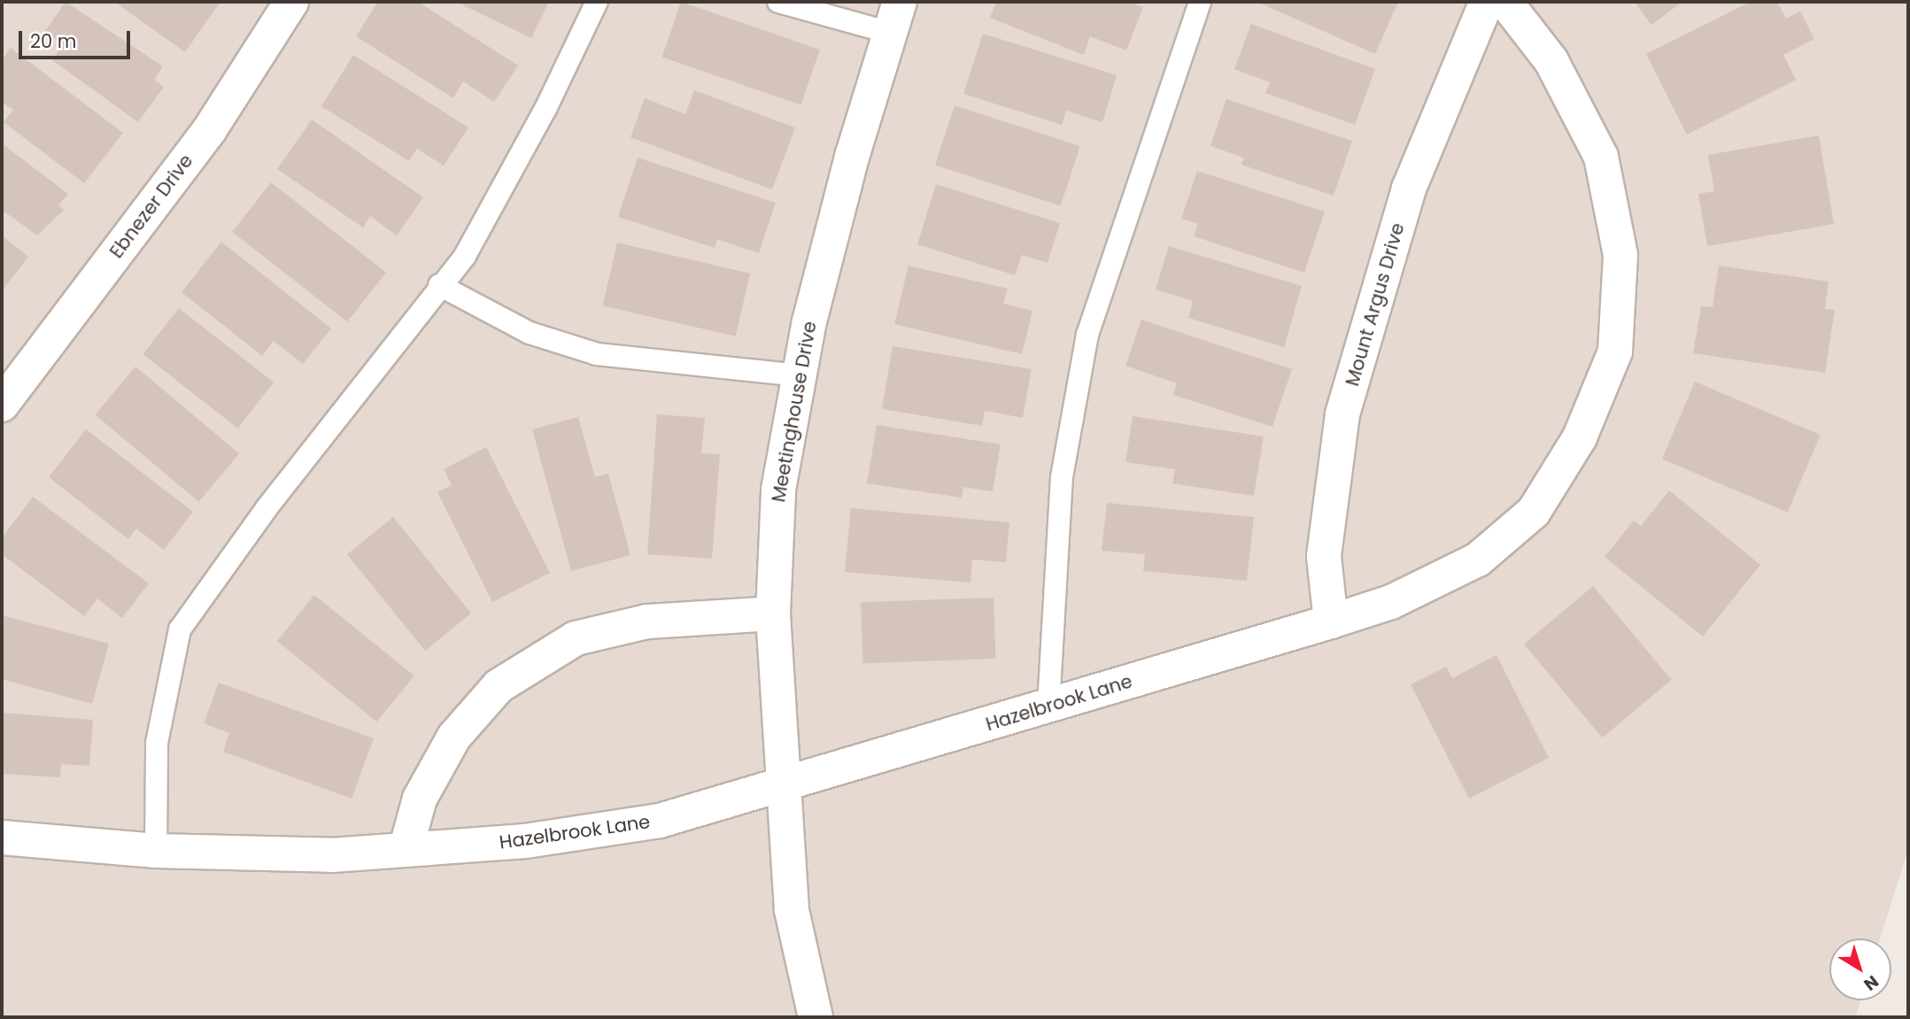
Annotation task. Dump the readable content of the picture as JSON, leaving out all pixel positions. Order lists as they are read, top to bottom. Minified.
{"streets":{"street":["Ebnezer Drive","Mount Argus Drive","Meetinghouse Drive","Hazelbrook Lane"]},"crossings":[["Mount Argus Drive","Hazelbrook Lane"],["Meetinghouse Drive","Hazelbrook Lane"]],"scale_bar":"20 m","north":"bottom right"}
